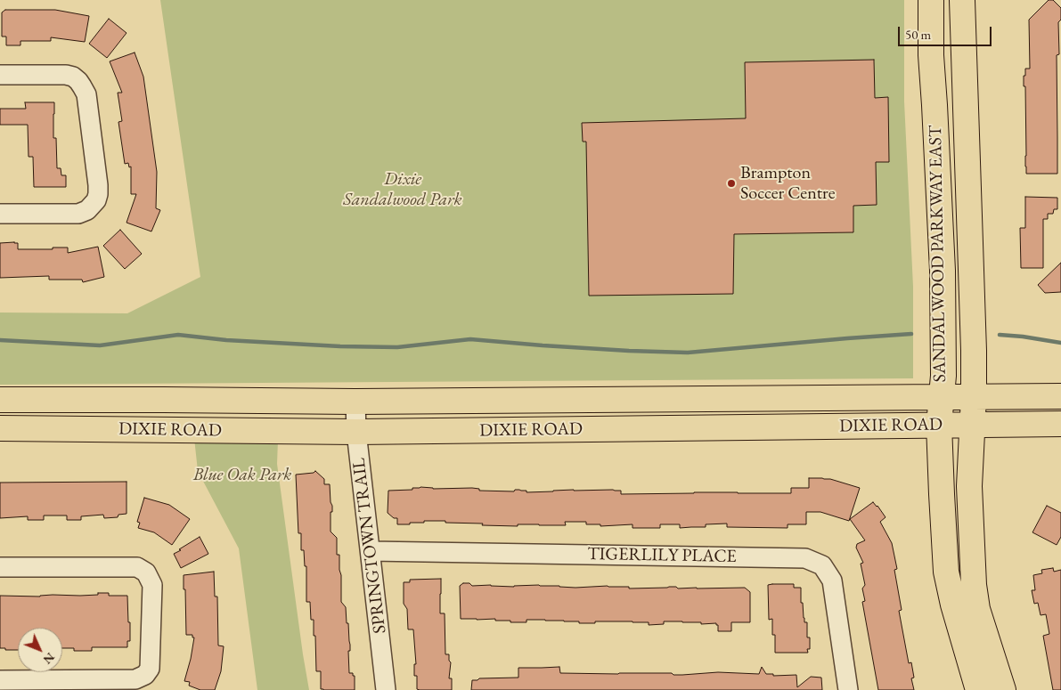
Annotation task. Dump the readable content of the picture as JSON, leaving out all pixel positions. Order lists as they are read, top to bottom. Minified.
{"streets":{"main road":["SANDALWOOD PARKWAY EAST","DIXIE ROAD"],"street":["SPRINGTOWN TRAIL","TIGERLILY PLACE"]},"crossings":[["SANDALWOOD PARKWAY EAST","DIXIE ROAD"],["DIXIE ROAD","SPRINGTOWN TRAIL"],["SPRINGTOWN TRAIL","TIGERLILY PLACE"]],"parks":["Dixie Sandalwood Park","Blue Oak Park"],"places":["Brampton Soccer Centre"],"scale_bar":"50 m","north":"bottom right"}
